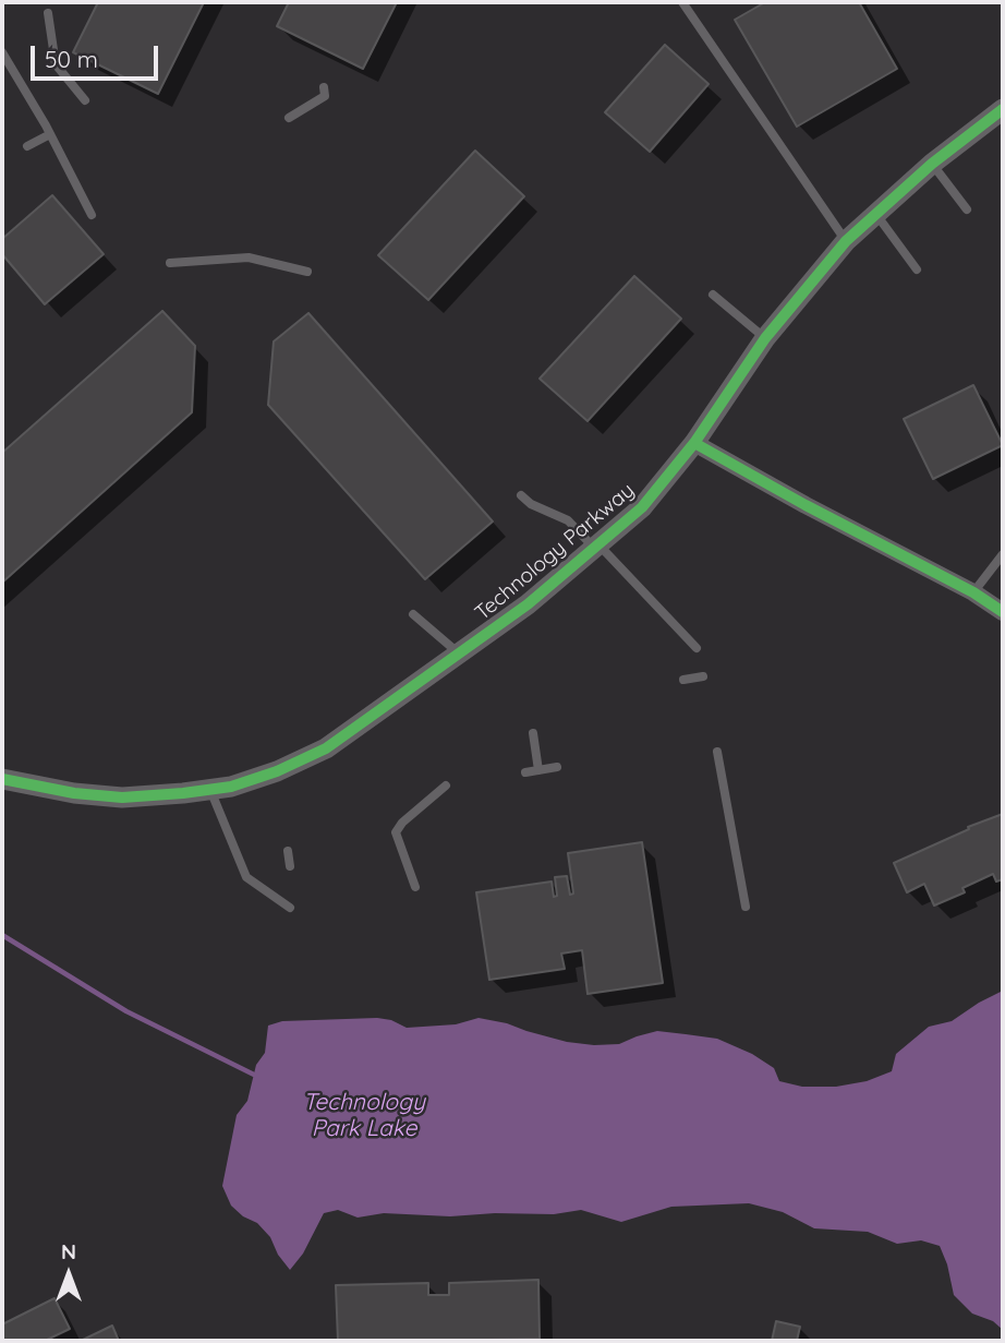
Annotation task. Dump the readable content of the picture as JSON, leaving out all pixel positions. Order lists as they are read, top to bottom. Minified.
{"streets":{"street":["Technology Parkway"]},"water":["Technology Park Lake"],"scale_bar":"50 m","north":"top"}
